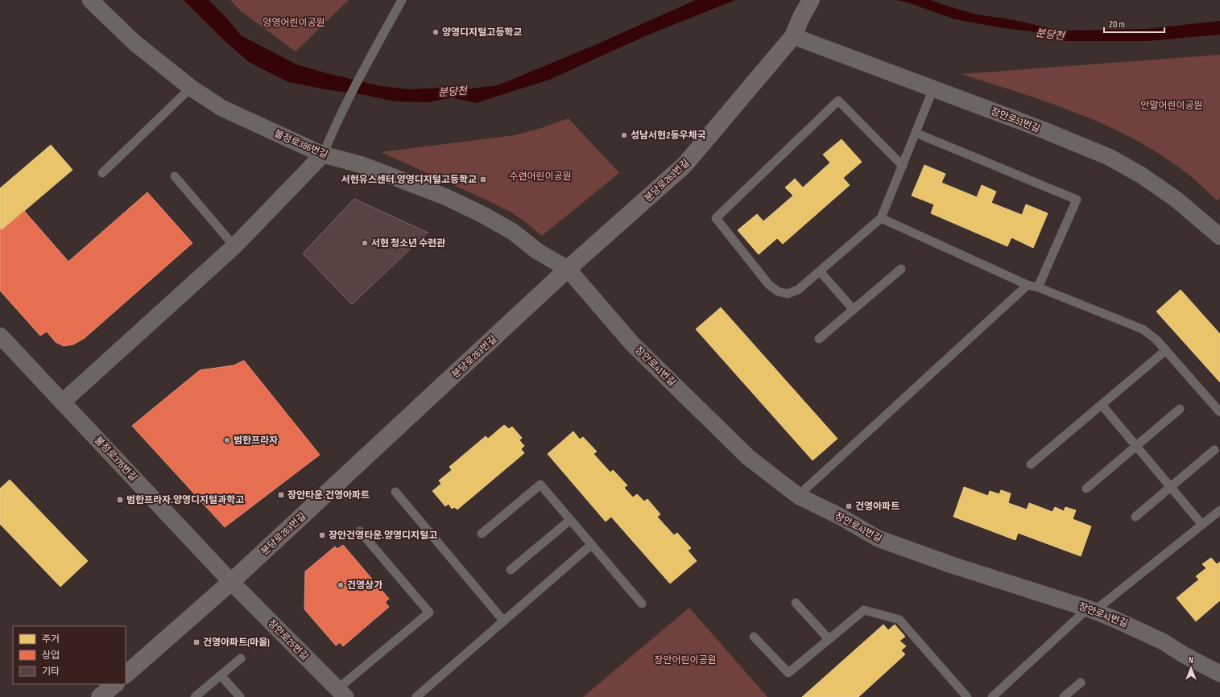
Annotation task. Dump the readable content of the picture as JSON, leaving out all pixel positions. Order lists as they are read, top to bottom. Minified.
{"streets":{"street":["장안로51번길","불정로386번길","분당로263번길","장안로41번길","불정로376번길","장안로25번길"]},"crossings":[["장안로51번길","분당로263번길"],["불정로386번길","분당로263번길"],["불정로386번길","장안로41번길"],["분당로263번길","장안로41번길"],["분당로263번길","불정로376번길"],["분당로263번길","장안로25번길"],["불정로376번길","장안로25번길"]],"water":["분당천"],"parks":["양영어린이공원","안말어린이공원","수련어린이공원","장안어린이공원"],"places":{"other":["양영디지털고등학교","성남서현2동우체국","서현 청소년 수련관","범한프라자","건영상가"],"transit":["서현유스센터.양영디지털고등학교","장안타운.건영아파트","범한프라자.양영디지털과학고","건영아파트","장안건영타운.양영디지털고","건영아파트(마을)"]},"legend":["주거","상업","기타"],"scale_bar":"20 m","north":"top"}
